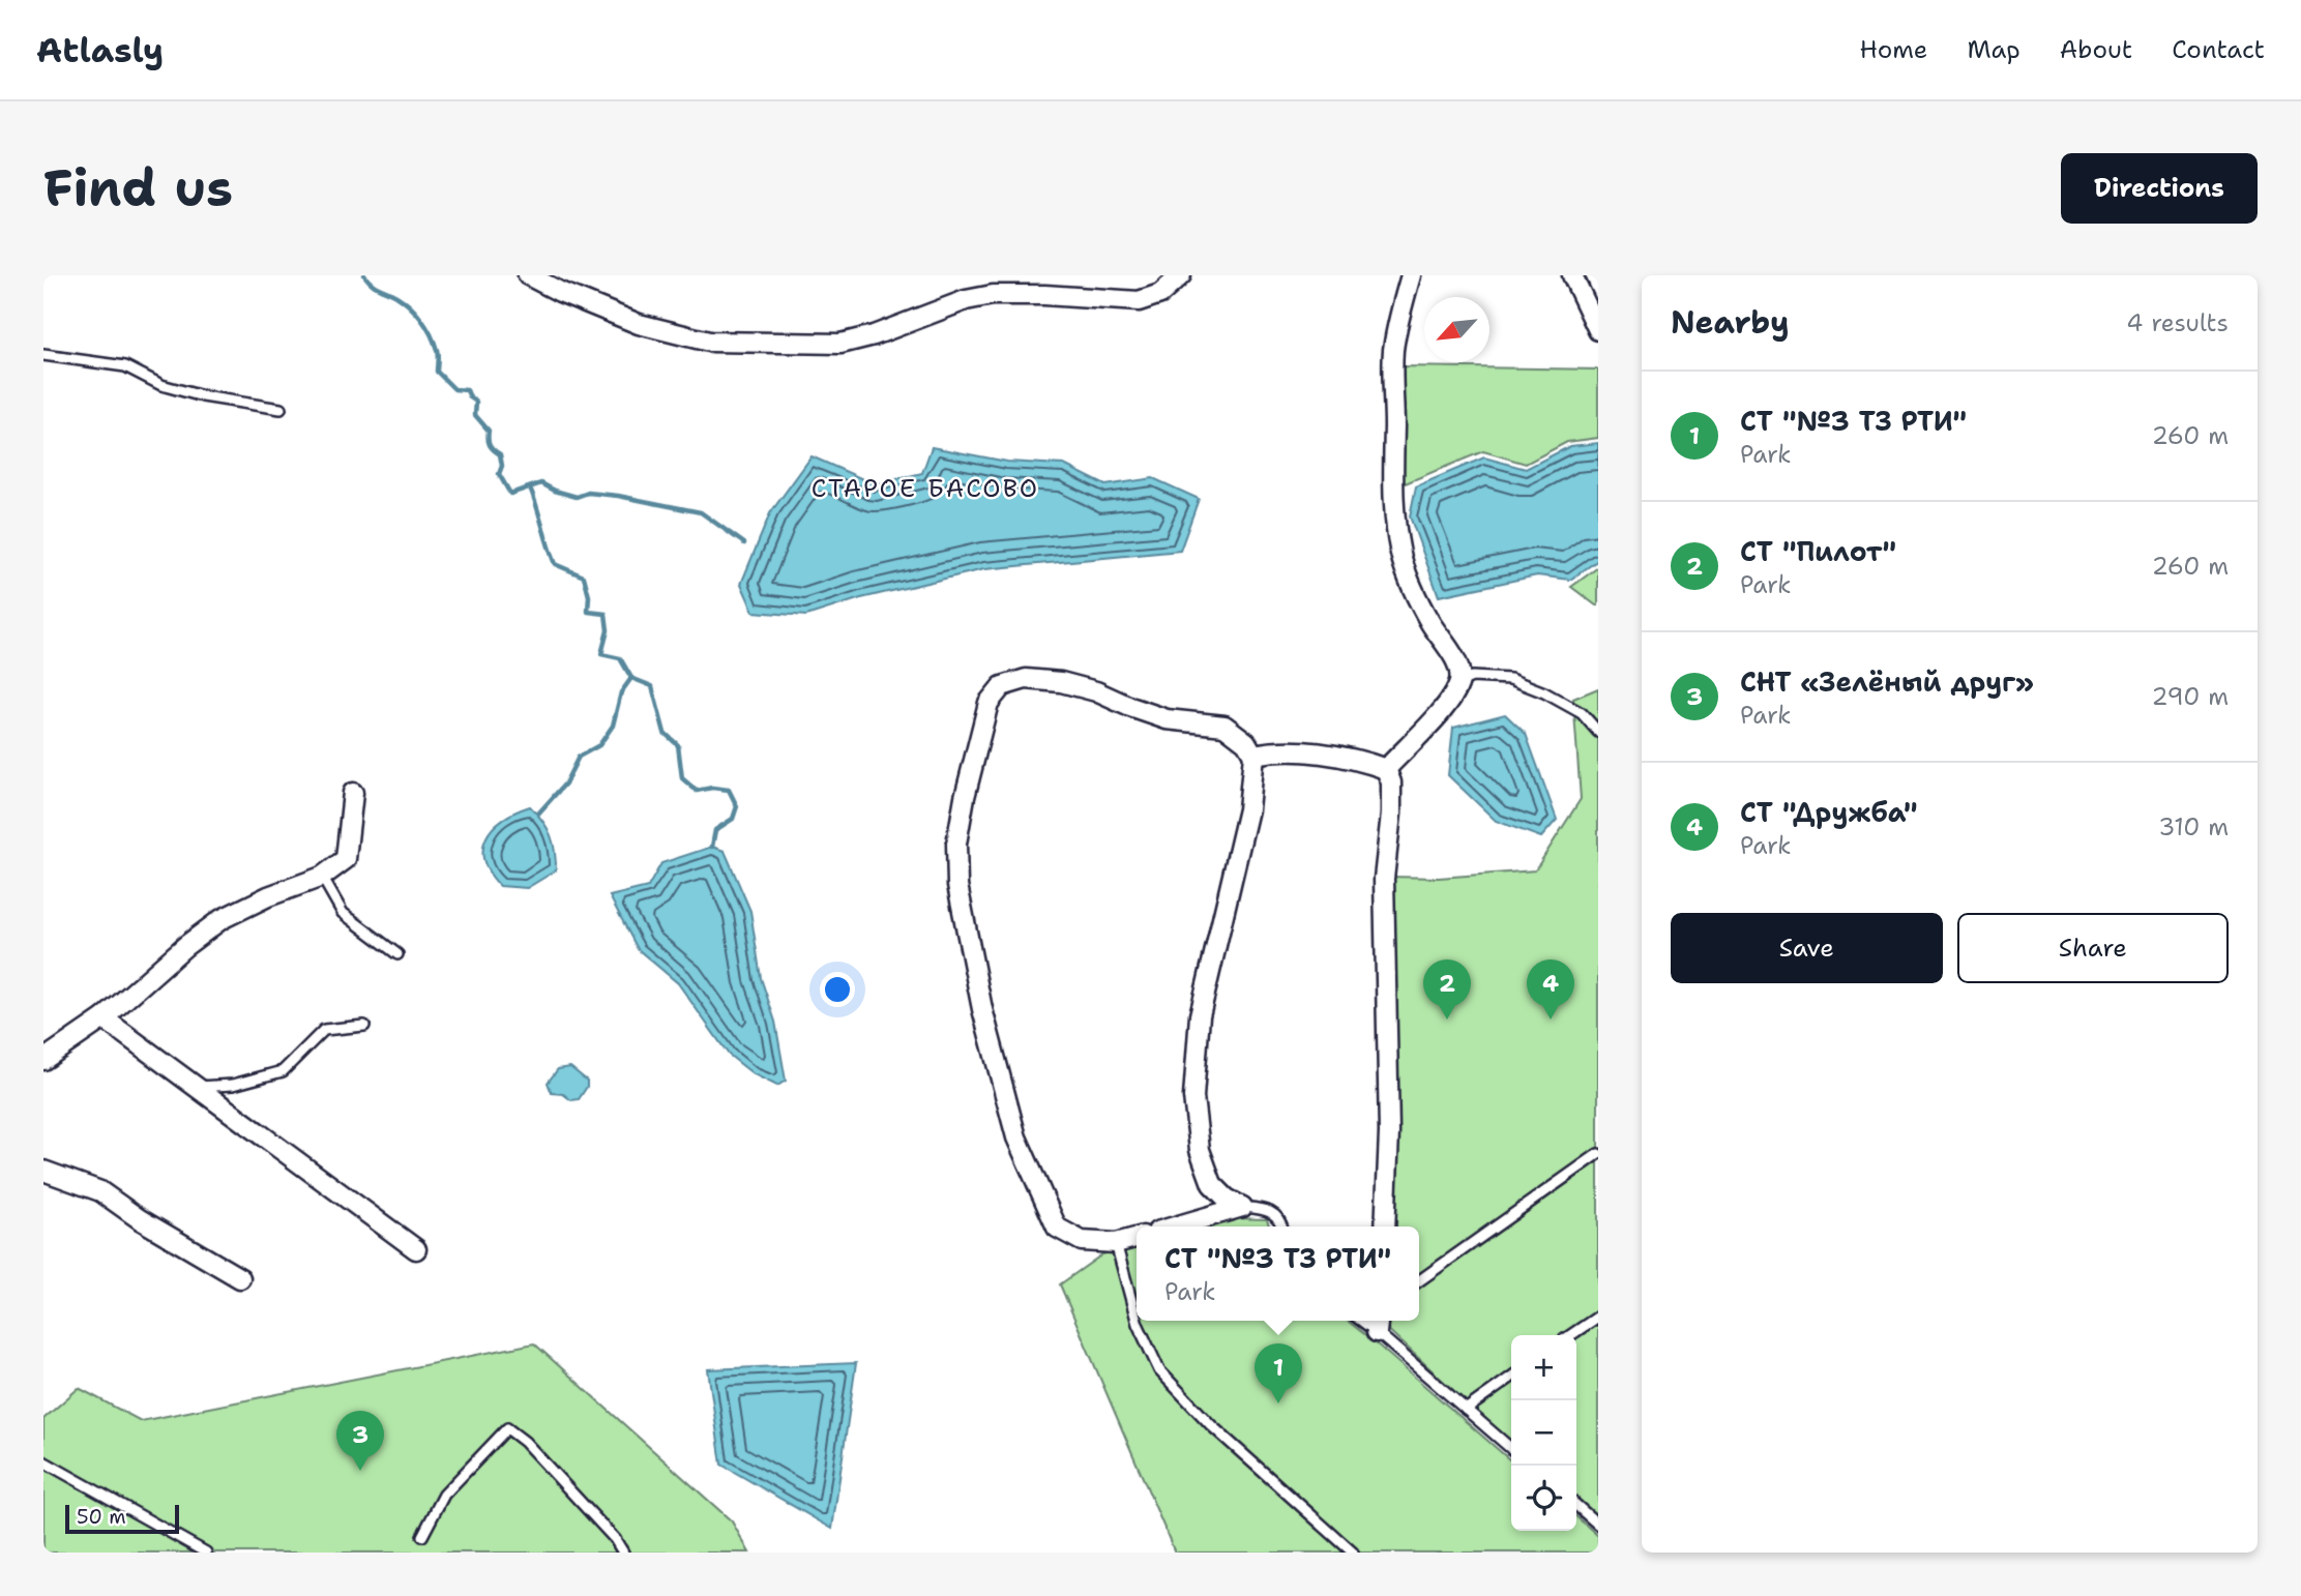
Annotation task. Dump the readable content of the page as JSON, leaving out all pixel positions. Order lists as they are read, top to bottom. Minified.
{"districts":["СТАРОЕ БАСОВО"],"scale_bar":"50 m","north":"bottom left","page":{"header":"Atlasly","nav":["Home","Map","About","Contact"],"buttons":["Directions",["Save","Share"]],"title":"Find us","heading":["Nearby","4 results"],"list":[{"mark":"1","name":"СТ \"№3 ТЗ РТИ\"","note":"Park","value":"260 m"},{"mark":"2","name":"СТ \"Пилот\"","note":"Park","value":"260 m"},{"mark":"3","name":"СНТ «Зелёный друг»","note":"Park","value":"290 m"},{"mark":"4","name":"СТ \"Дружба\"","note":"Park","value":"310 m"}],"pins":["2","4","1","3"],"popup":["СТ \"№3 ТЗ РТИ\"","Park"],"map_buttons":["+","−"],"scale":"50 m"}}
